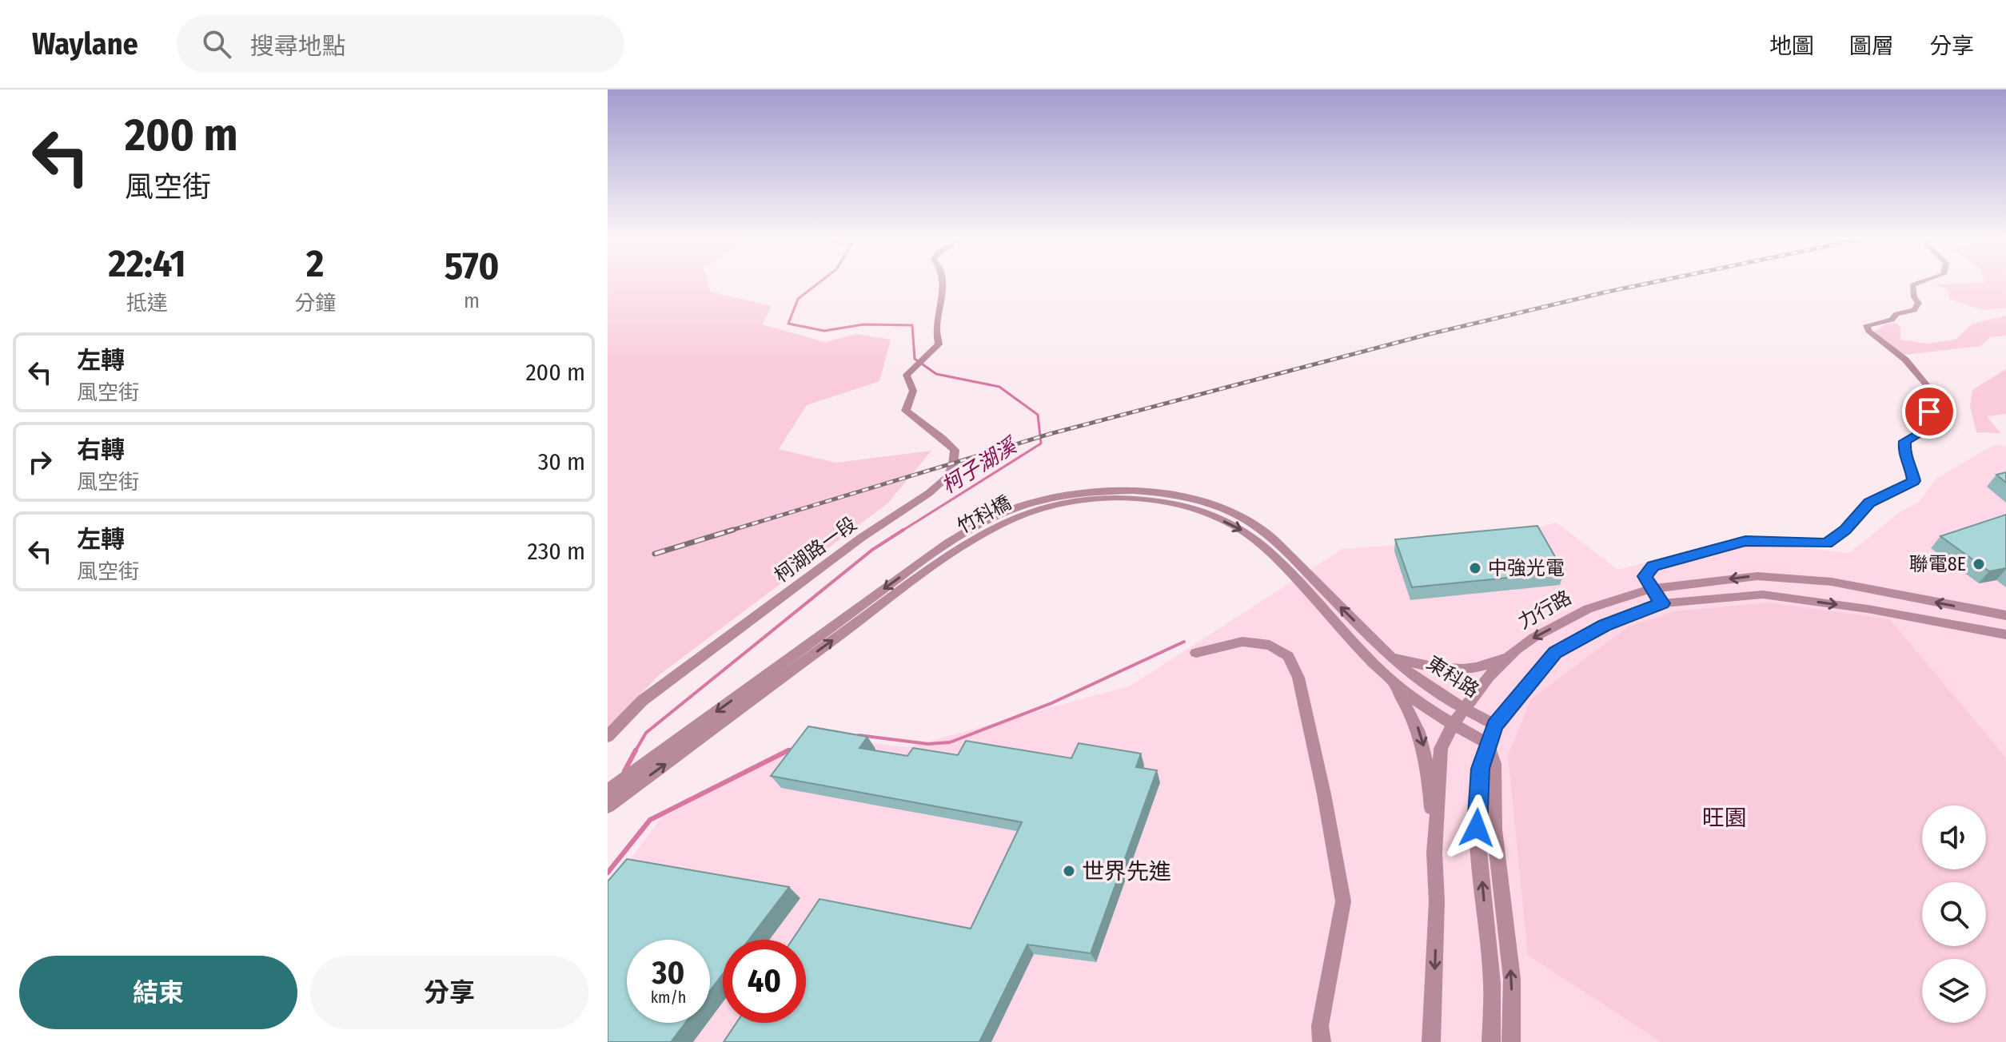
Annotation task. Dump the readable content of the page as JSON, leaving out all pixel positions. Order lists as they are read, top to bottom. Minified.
{"streets":{"street":["竹科橋","柯湖路一段","力行路","東科路"]},"crossings":[["竹科橋","東科路"],["力行路","東科路"]],"water":["柯子湖溪"],"parks":["旺園"],"places":["聯電8E","中強光電","世界先進"],"page":{"header":"Waylane","search":"搜尋地點","nav":["地圖","圖層","分享"],"turn":["200 m","風空街"],"eta":["22:41","抵達","2","分鐘","570","m"],"list":[{"name":"左轉","note":"風空街","value":"200 m"},{"name":"右轉","note":"風空街","value":"30 m"},{"name":"左轉","note":"風空街","value":"230 m"}],"speed":"30 km/h","limit":"40","buttons":["結束","分享"]}}
